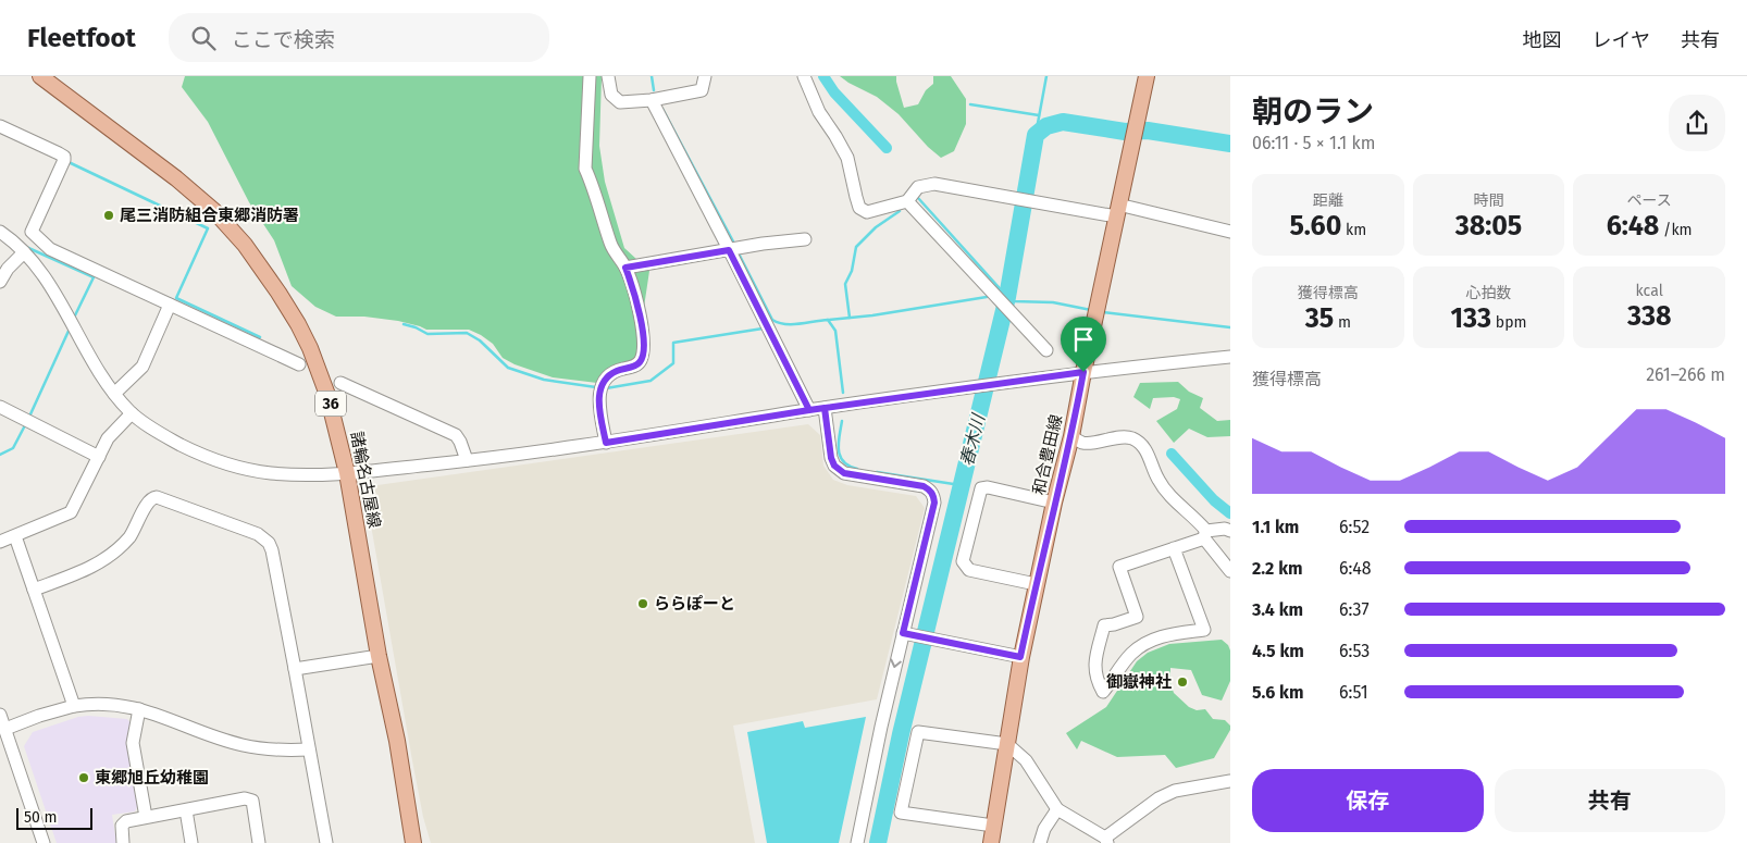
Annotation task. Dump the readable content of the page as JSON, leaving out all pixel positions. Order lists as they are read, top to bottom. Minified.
{"streets":{"main road":["36","和合豊田線","諸輪名古屋線"]},"water":["春木川"],"places":["尾三消防組合東郷消防署","ららぽーと","御嶽神社","東郷旭丘幼稚園"],"scale_bar":"50 m","page":{"header":"Fleetfoot","search":"ここで検索","nav":["地図","レイヤ","共有"],"heading":["朝のラン","06:11 · 5 × 1.1 km"],"stats":[["距離","5.60 km"],["時間","38:05"],["ペース","6:48 /km"],["獲得標高","35 m"],["心拍数","133 bpm"],["kcal","338"]],"chart":["獲得標高","261–266 m"],"list":[{"name":"1.1 km","note":"6:52"},{"name":"2.2 km","note":"6:48"},{"name":"3.4 km","note":"6:37"},{"name":"4.5 km","note":"6:53"},{"name":"5.6 km","note":"6:51"}],"buttons":["保存","共有"],"scale":"50 m"}}
